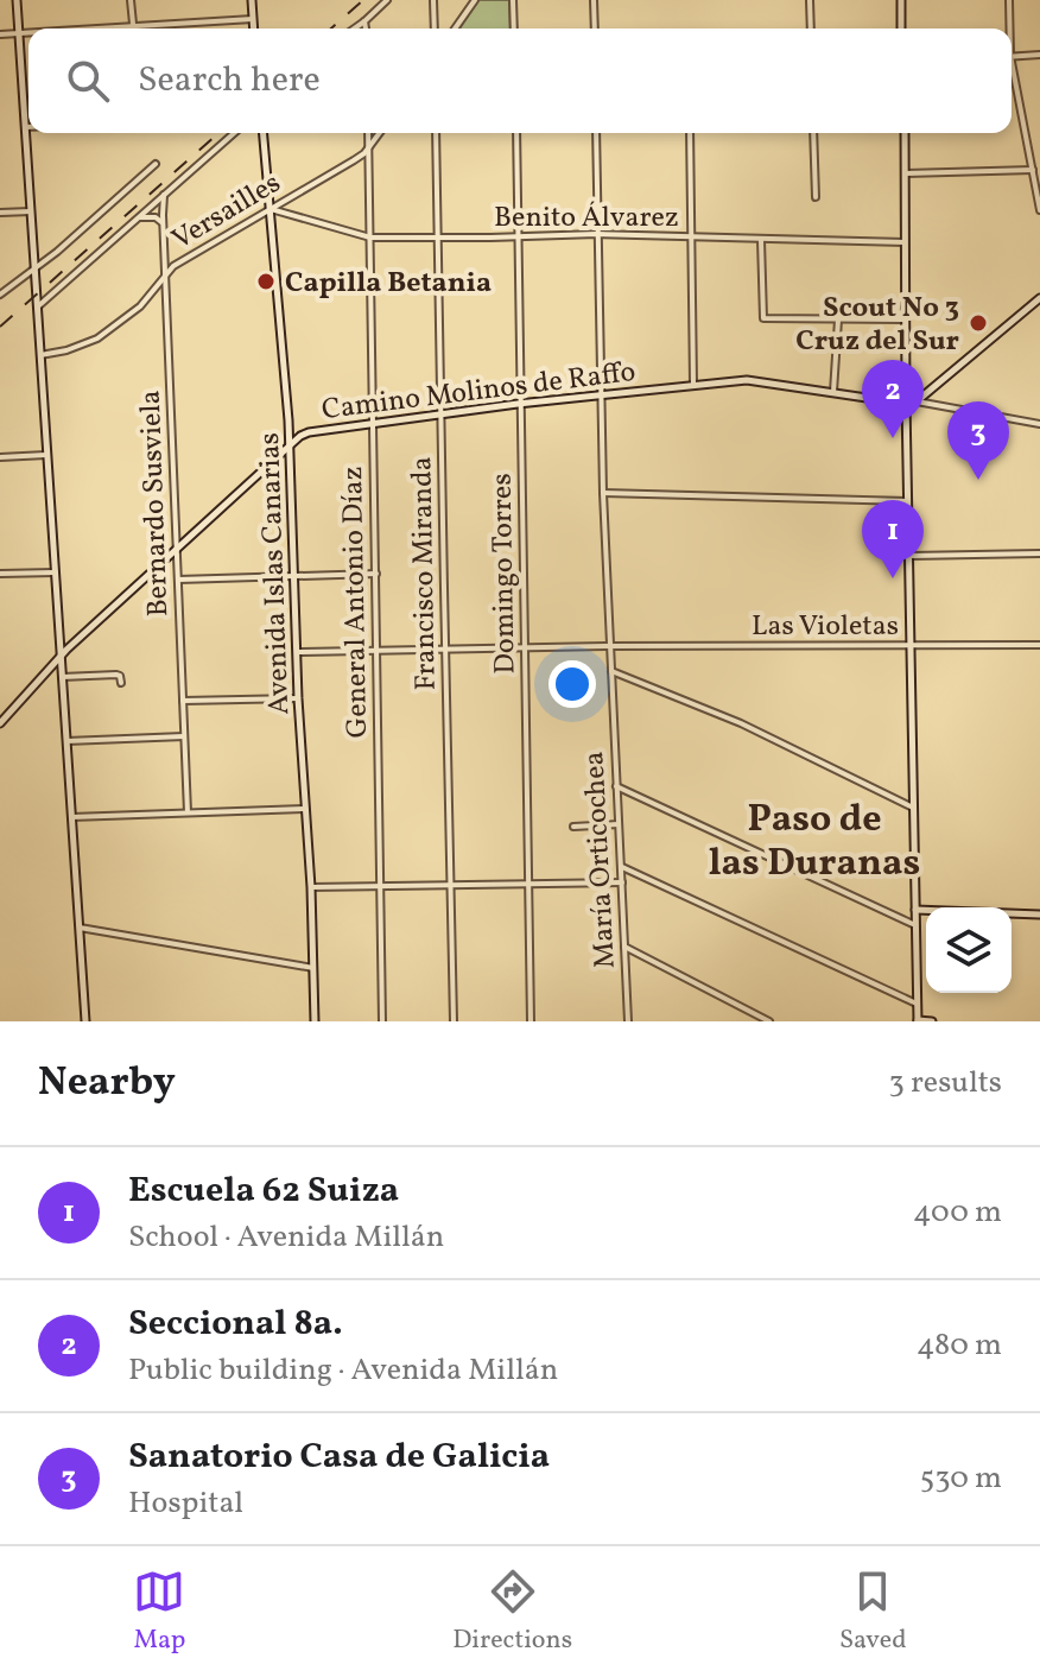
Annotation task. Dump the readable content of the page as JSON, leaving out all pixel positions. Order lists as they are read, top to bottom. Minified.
{"streets":{"street":["Versailles","Benito Álvarez","Camino Molinos de Raffo","Bernardo Susviela","Avenida Islas Canarias","Francisco Miranda","Domingo Torres","General Antonio Díaz","Las Violetas","María Orticochea"]},"crossings":[["Versailles","Benito Álvarez"],["Versailles","Bernardo Susviela"],["Versailles","Avenida Islas Canarias"],["Versailles","General Antonio Díaz"],["Benito Álvarez","Avenida Islas Canarias"],["Benito Álvarez","Francisco Miranda"],["Benito Álvarez","Domingo Torres"],["Benito Álvarez","General Antonio Díaz"],["Benito Álvarez","María Orticochea"],["Camino Molinos de Raffo","Bernardo Susviela"],["Camino Molinos de Raffo","Avenida Islas Canarias"],["Camino Molinos de Raffo","Francisco Miranda"],["Camino Molinos de Raffo","Domingo Torres"],["Camino Molinos de Raffo","General Antonio Díaz"],["Camino Molinos de Raffo","María Orticochea"],["Avenida Islas Canarias","Las Violetas"],["Francisco Miranda","Las Violetas"],["Domingo Torres","Las Violetas"],["General Antonio Díaz","Las Violetas"],["Las Violetas","María Orticochea"]],"districts":["Paso de las Duranas"],"places":["Capilla Betania","Scout No 3 Cruz del Sur"],"page":{"search":"Search here","pins":["2","3","1"],"heading":["Nearby","3 results"],"list":[{"mark":"1","name":"Escuela 62 Suiza","note":"School · Avenida Millán","value":"400 m"},{"mark":"2","name":"Seccional 8a.","note":"Public building · Avenida Millán","value":"480 m"},{"mark":"3","name":"Sanatorio Casa de Galicia","note":"Hospital","value":"530 m"}],"nav":["Map","Directions","Saved"]}}
